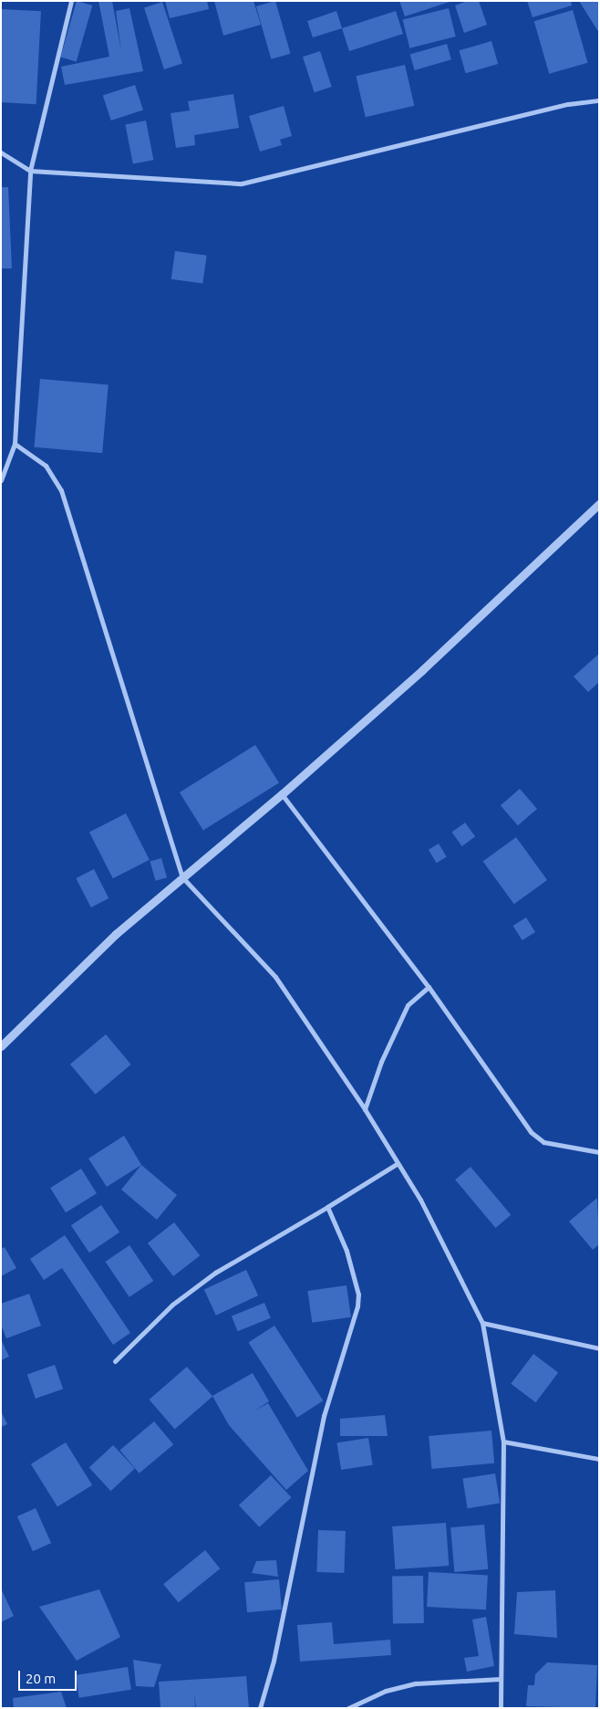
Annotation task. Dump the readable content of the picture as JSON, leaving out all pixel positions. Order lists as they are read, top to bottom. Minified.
{"scale_bar":"20 m"}
